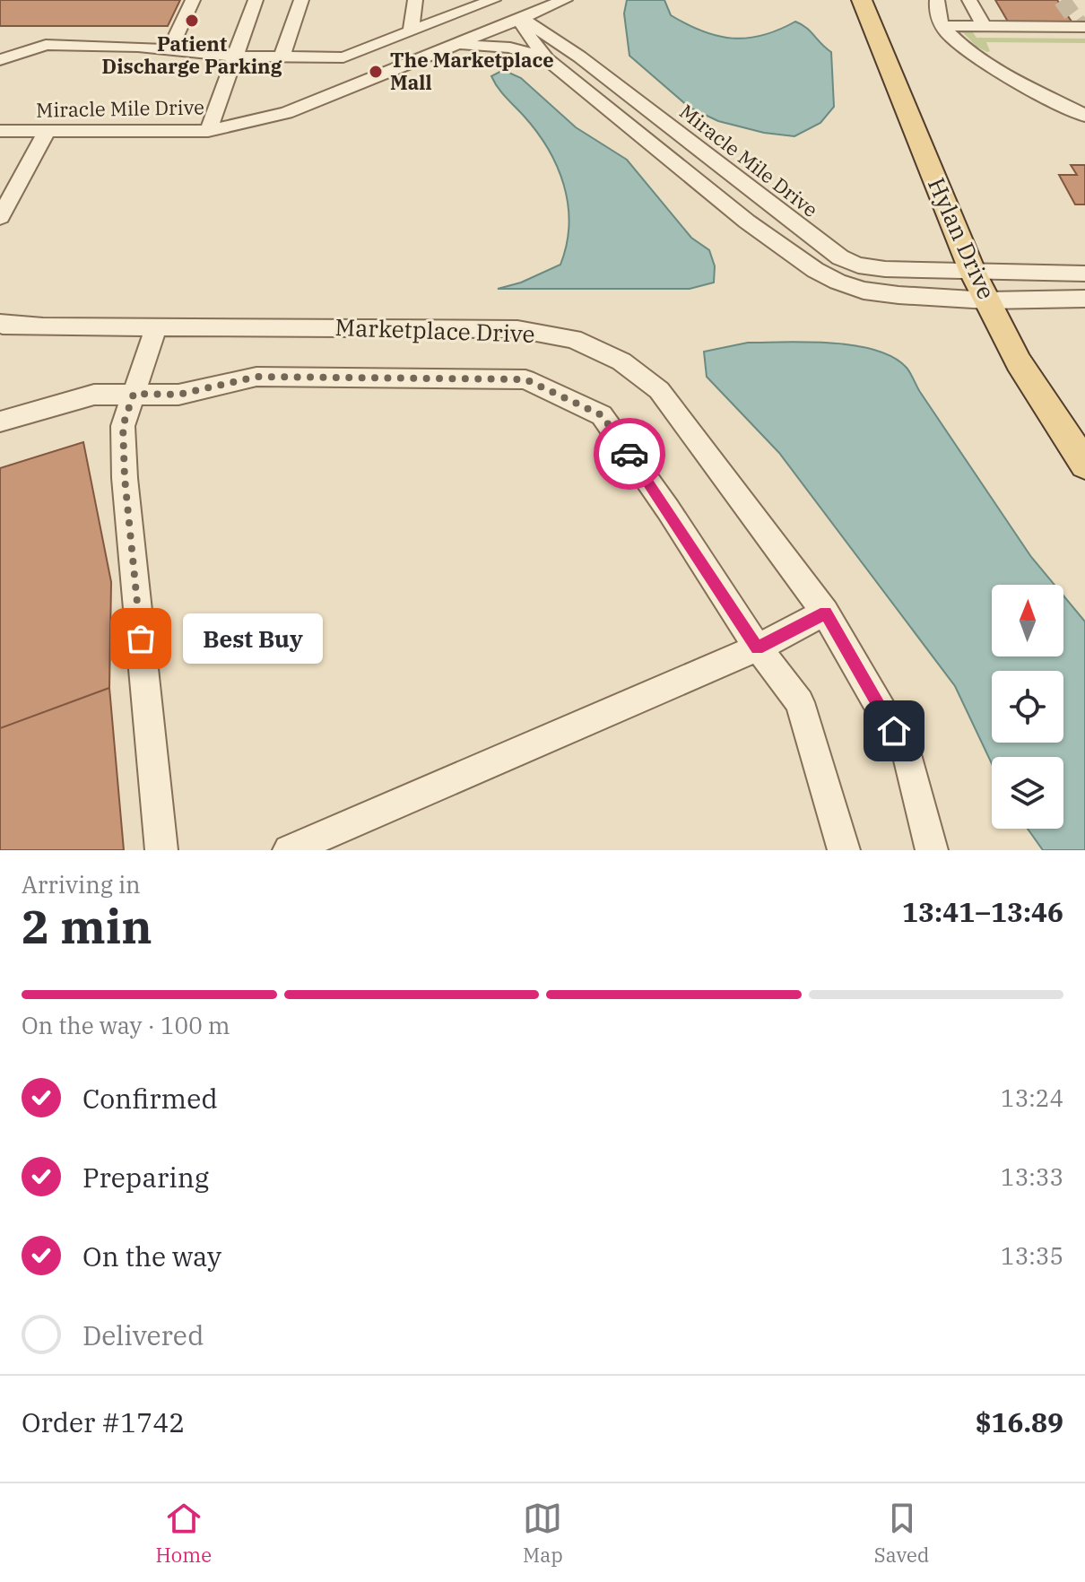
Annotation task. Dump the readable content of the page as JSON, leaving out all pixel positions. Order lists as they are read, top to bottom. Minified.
{"streets":{"main road":["Hylan Drive"],"street":["Miracle Mile Drive","Marketplace Drive"]},"crossings":[["Miracle Mile Drive","Hylan Drive"]],"places":["Patient Discharge Parking","The Marketplace Mall","Best Buy"],"north":"top","page":{"bubble":"Best Buy","heading":["2 min","Arriving in","13:41–13:46"],"panel":["Order #1742","$16.89"],"bar":"On the way · 100 m","list":[["Confirmed","13:24"],["Preparing","13:33"],["On the way","13:35"],"Delivered"],"tabs":["Home","Map","Saved"]}}
